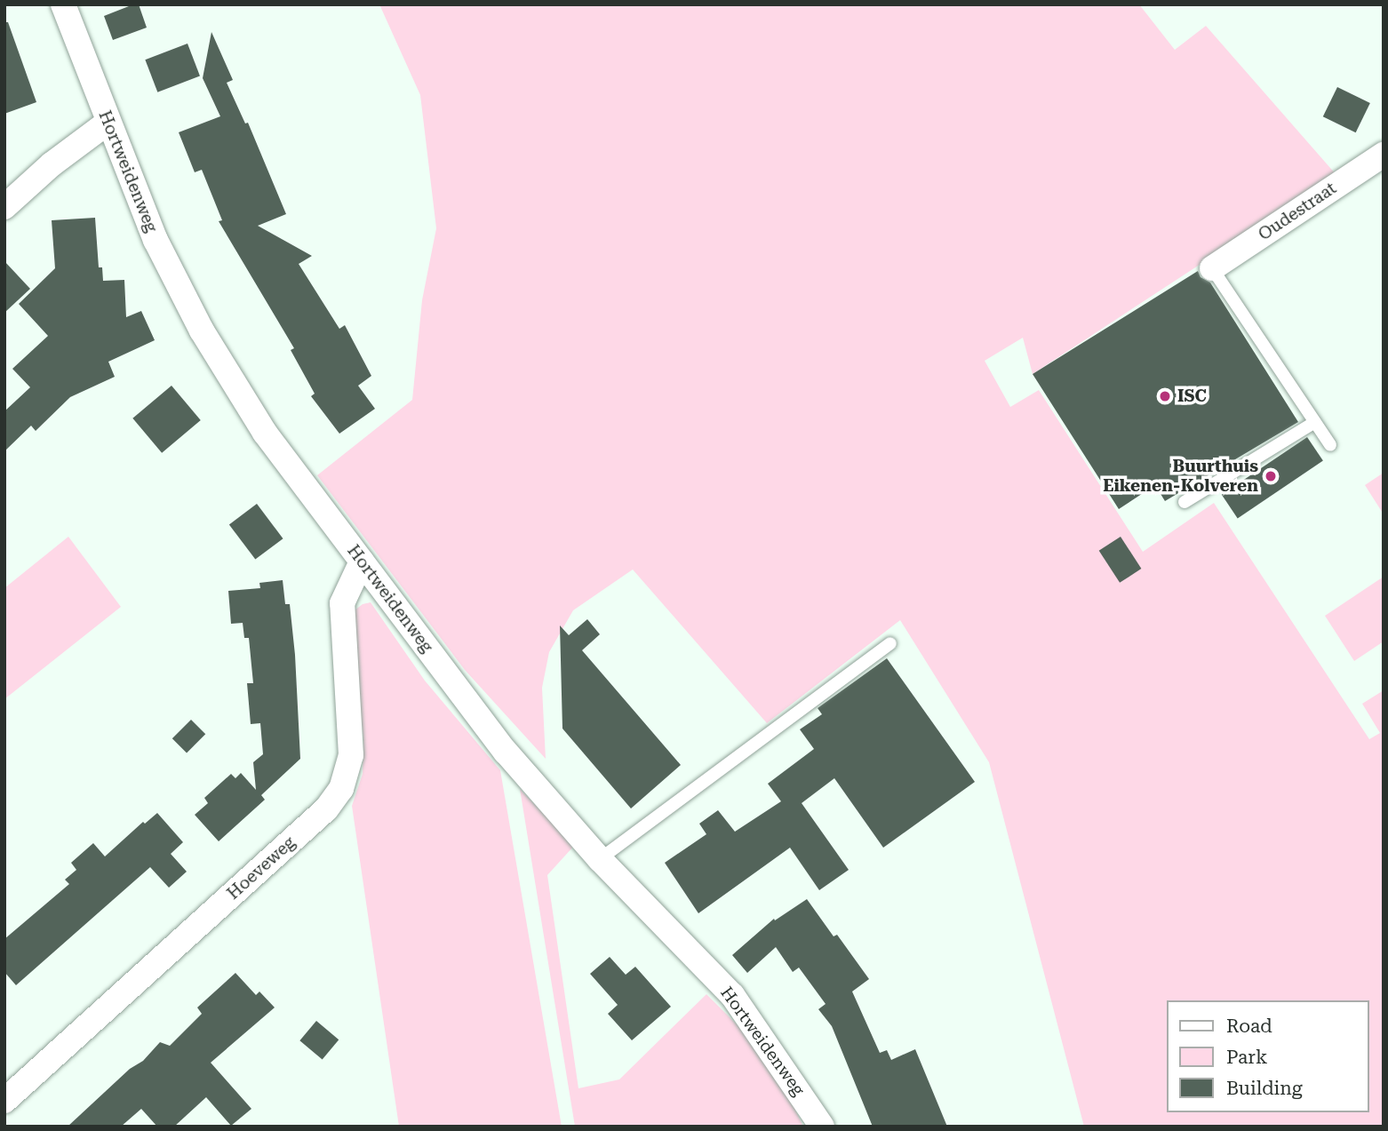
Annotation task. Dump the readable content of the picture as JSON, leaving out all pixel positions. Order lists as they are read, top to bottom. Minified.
{"streets":{"street":["Hortweidenweg","Oudestraat","Hoeveweg"]},"crossings":[["Hortweidenweg","Hoeveweg"]],"places":["ISC","Buurthuis Eikenen-Kolveren"],"legend":["Road","Park","Building"]}
